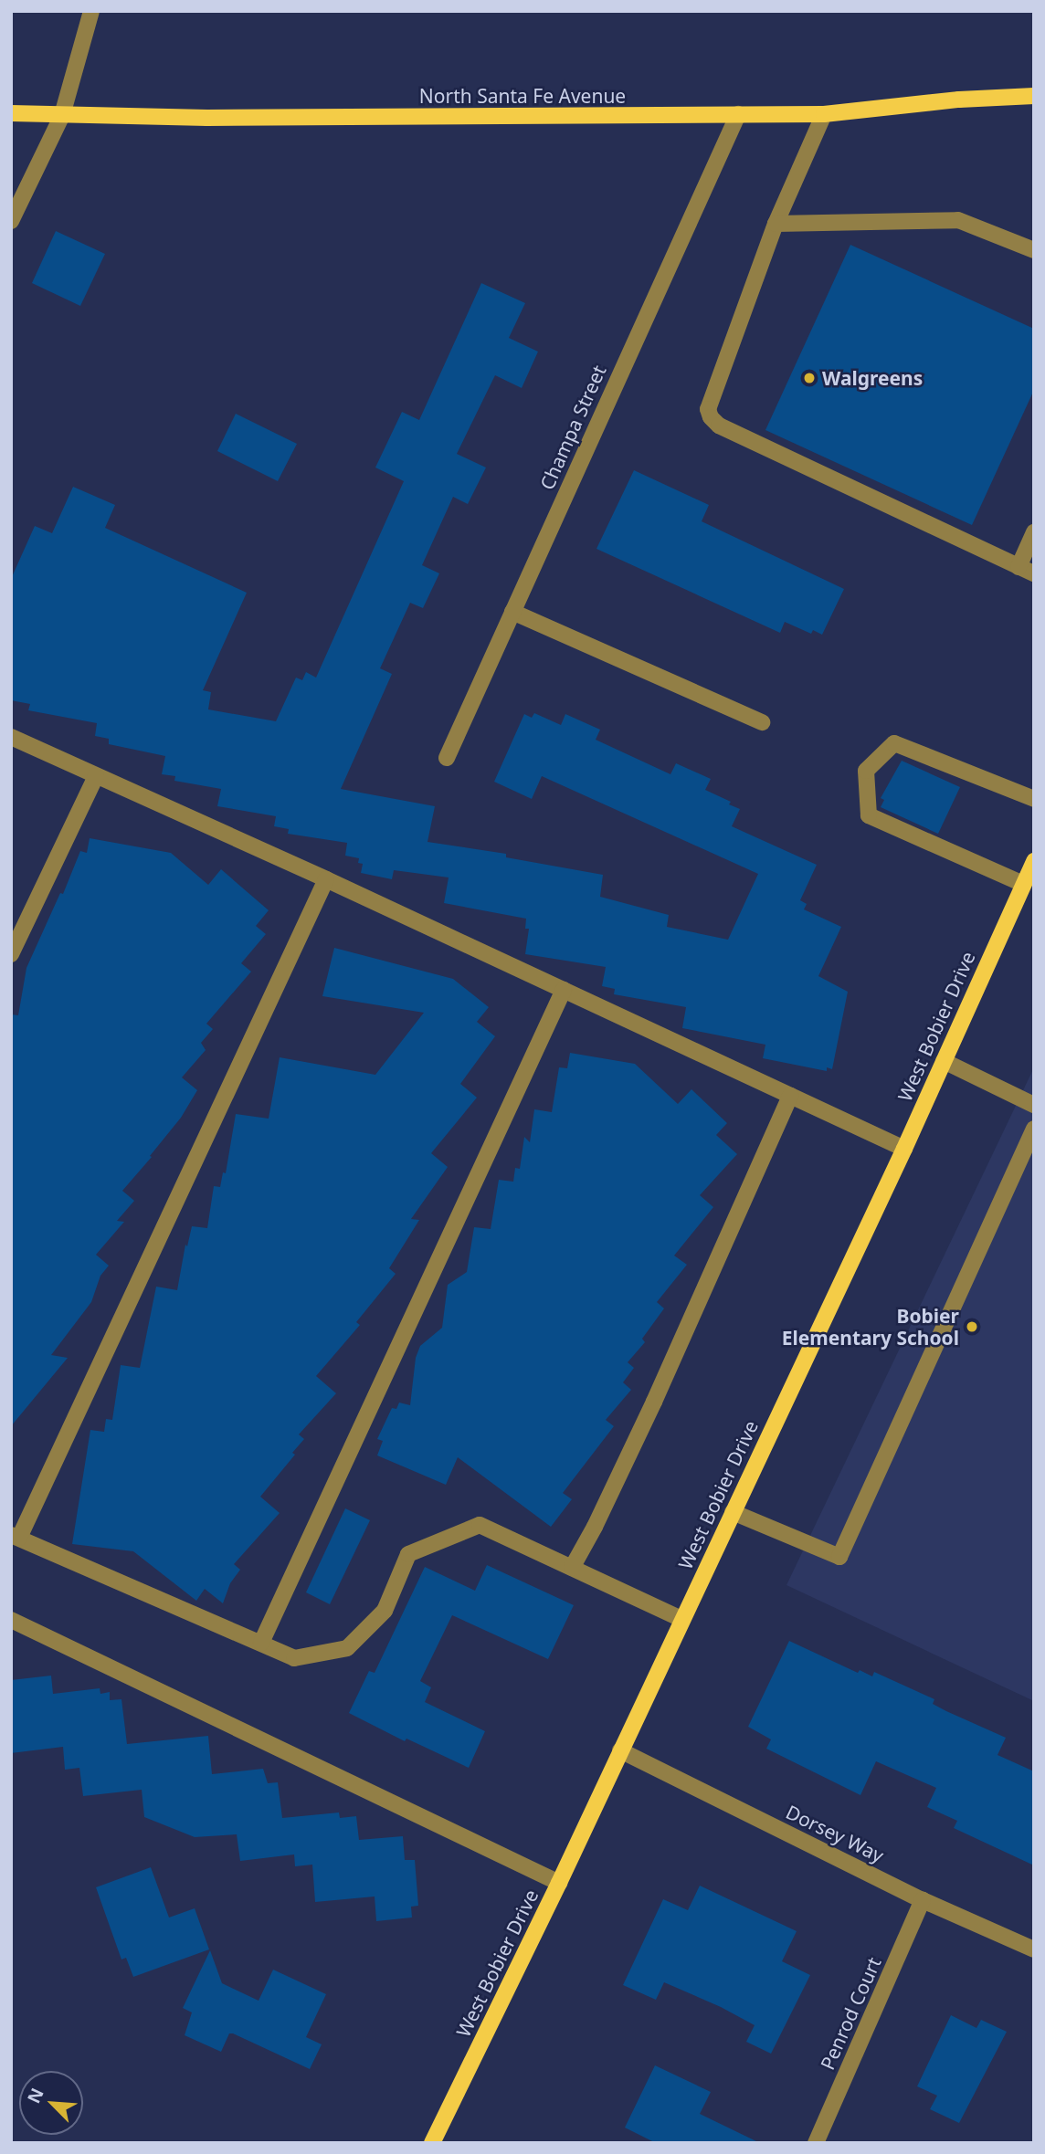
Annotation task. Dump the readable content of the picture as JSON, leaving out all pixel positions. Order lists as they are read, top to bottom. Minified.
{"streets":{"main road":["North Santa Fe Avenue","West Bobier Drive"],"street":["Champa Street","Dorsey Way","Penrod Court"]},"crossings":[["North Santa Fe Avenue","Champa Street"],["West Bobier Drive","Dorsey Way"],["Dorsey Way","Penrod Court"]],"places":["Walgreens","Bobier Elementary School"],"north":"top left"}
